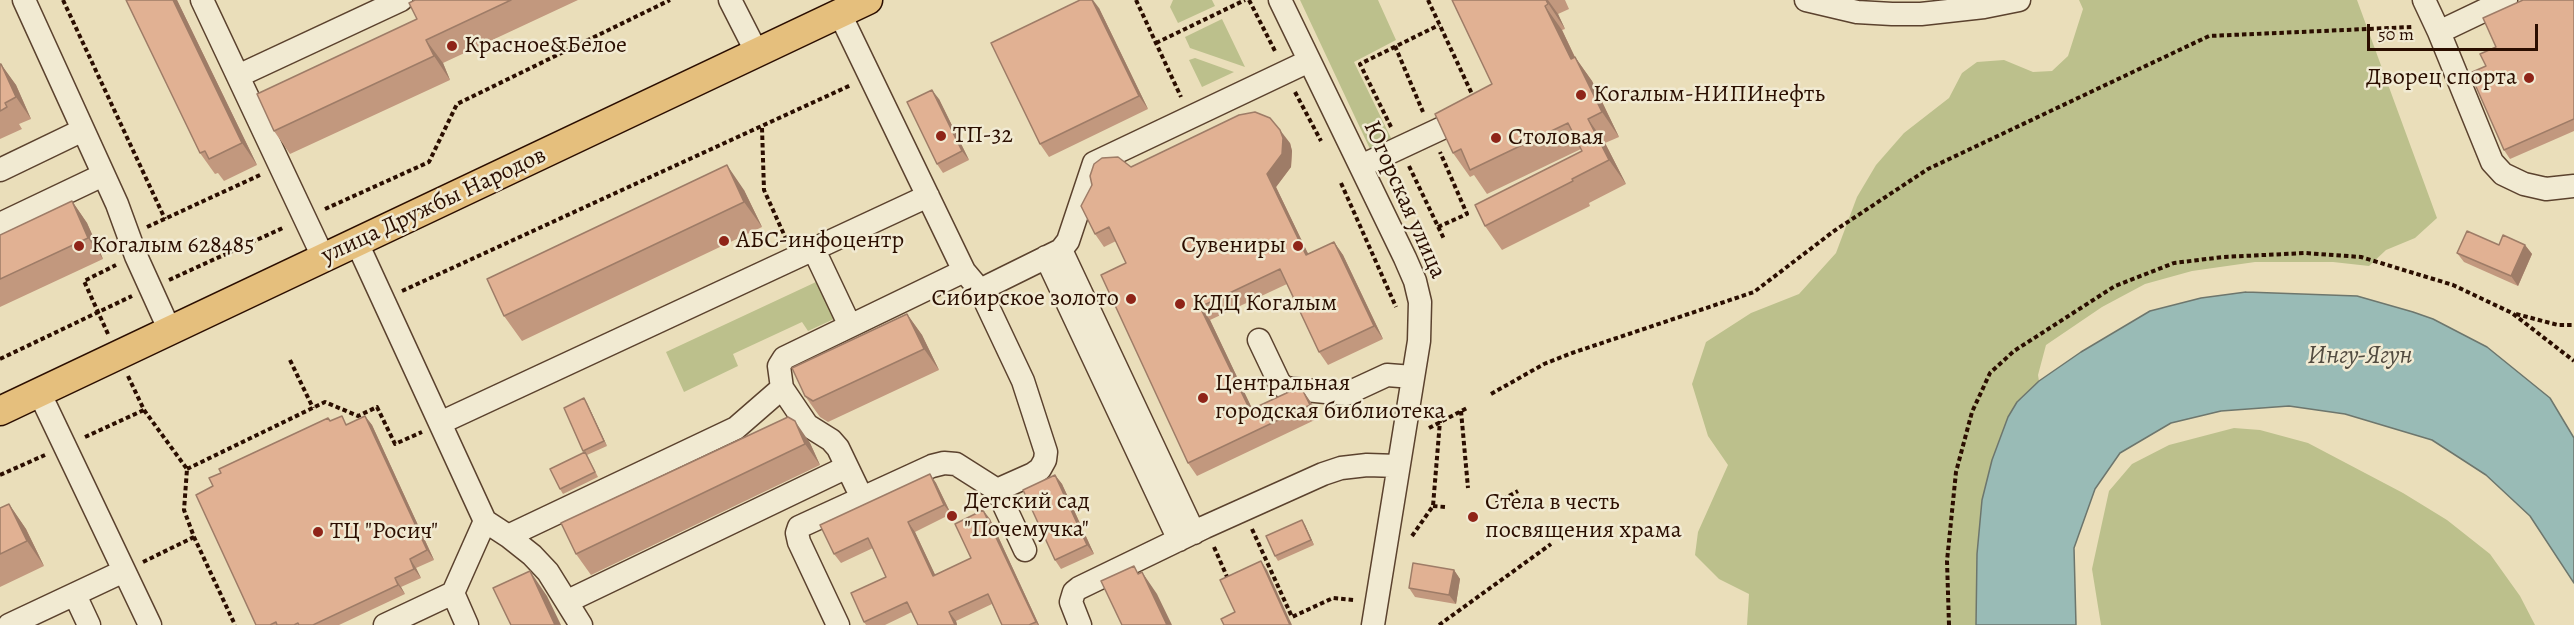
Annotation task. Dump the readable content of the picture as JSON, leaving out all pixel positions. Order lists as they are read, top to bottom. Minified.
{"streets":{"main road":["улица Дружбы Народов"],"street":["Югорская улица"]},"water":["Ингу-Ягун"],"places":["Красное&Белое","Дворец спорта","Когалым-НИПИнефть","ТП-32","Столовая","АБС-инфоцентр","Когалым 628485","Сувениры","Сибирское золото","КДЦ Когалым","Центральная городская библиотека","Детский сад \"Почемучка\"","Стела в честь посвящения храма","ТЦ \"Росич\""],"scale_bar":"50 m"}
